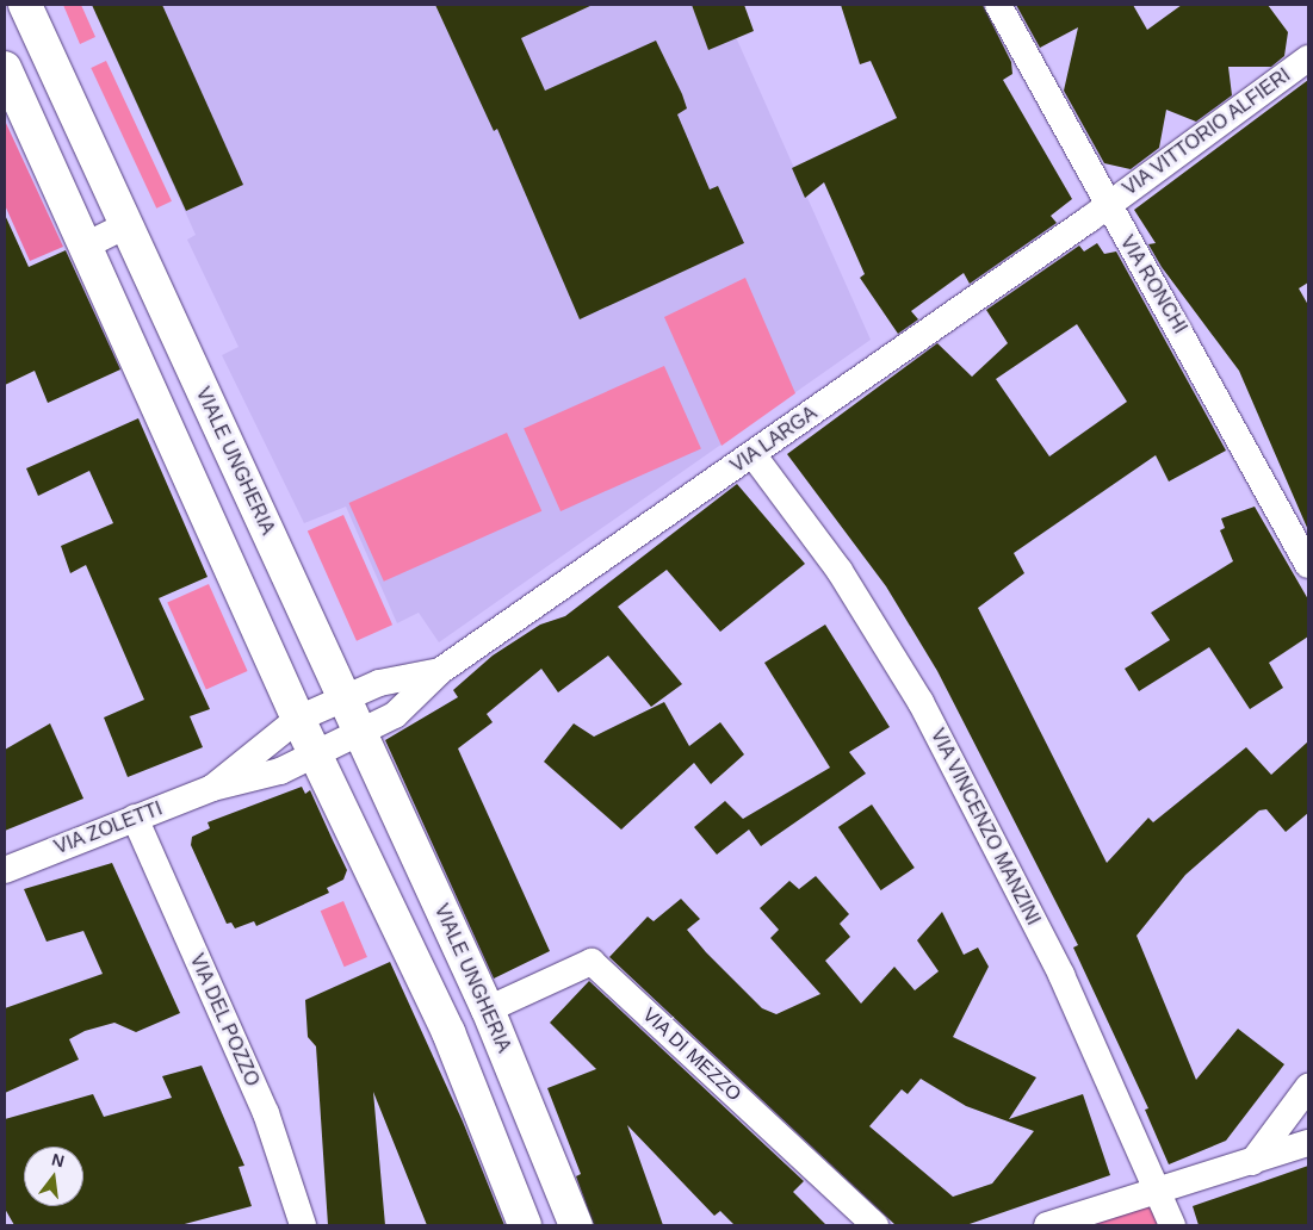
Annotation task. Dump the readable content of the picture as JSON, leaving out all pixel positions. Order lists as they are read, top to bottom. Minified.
{"streets":{"street":["VIA VITTORIO ALFIERI","VIA RONCHI","VIA LARGA","VIALE UNGHERIA","VIA VINCENZO MANZINI","VIA ZOLETTI","VIA DEL POZZO","VIA DI MEZZO"]},"crossings":[["VIA VITTORIO ALFIERI","VIA RONCHI"],["VIA VITTORIO ALFIERI","VIA LARGA"],["VIA RONCHI","VIA LARGA"],["VIA LARGA","VIALE UNGHERIA"],["VIA LARGA","VIA VINCENZO MANZINI"],["VIALE UNGHERIA","VIA DI MEZZO"],["VIA ZOLETTI","VIA DEL POZZO"]],"north":"top"}
